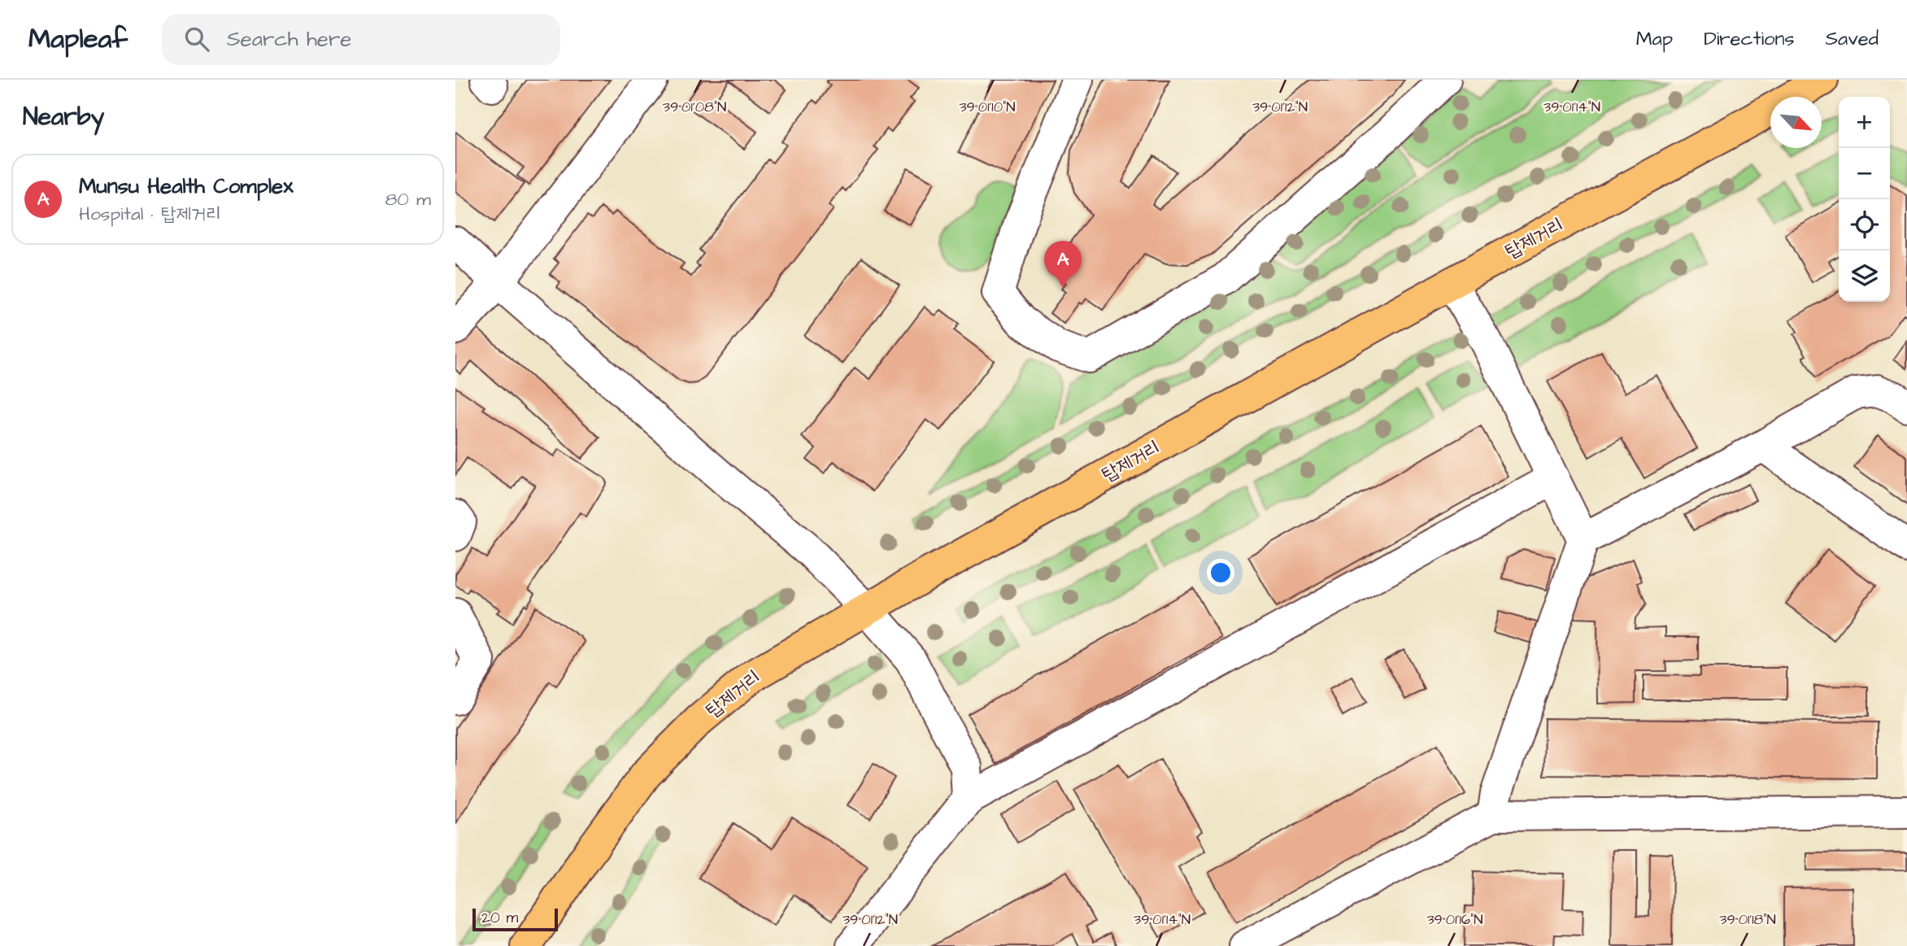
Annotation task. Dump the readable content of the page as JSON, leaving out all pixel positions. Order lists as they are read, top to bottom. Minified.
{"streets":{"main road":["탑제거리"]},"scale_bar":"20 m","north":"bottom right","page":{"header":"Mapleaf","search":"Search here","nav":["Map","Directions","Saved"],"heading":"Nearby","map_buttons":["+","−"],"list":[{"mark":"A","name":"Munsu Health Complex","note":"Hospital · 탑제거리","value":"80 m"}],"pins":"A","scale":"20 m"},"coordinates":["39°01'08\"N","39°01'10\"N","39°01'12\"N","39°01'14\"N","39°01'16\"N","39°01'18\"N"]}
